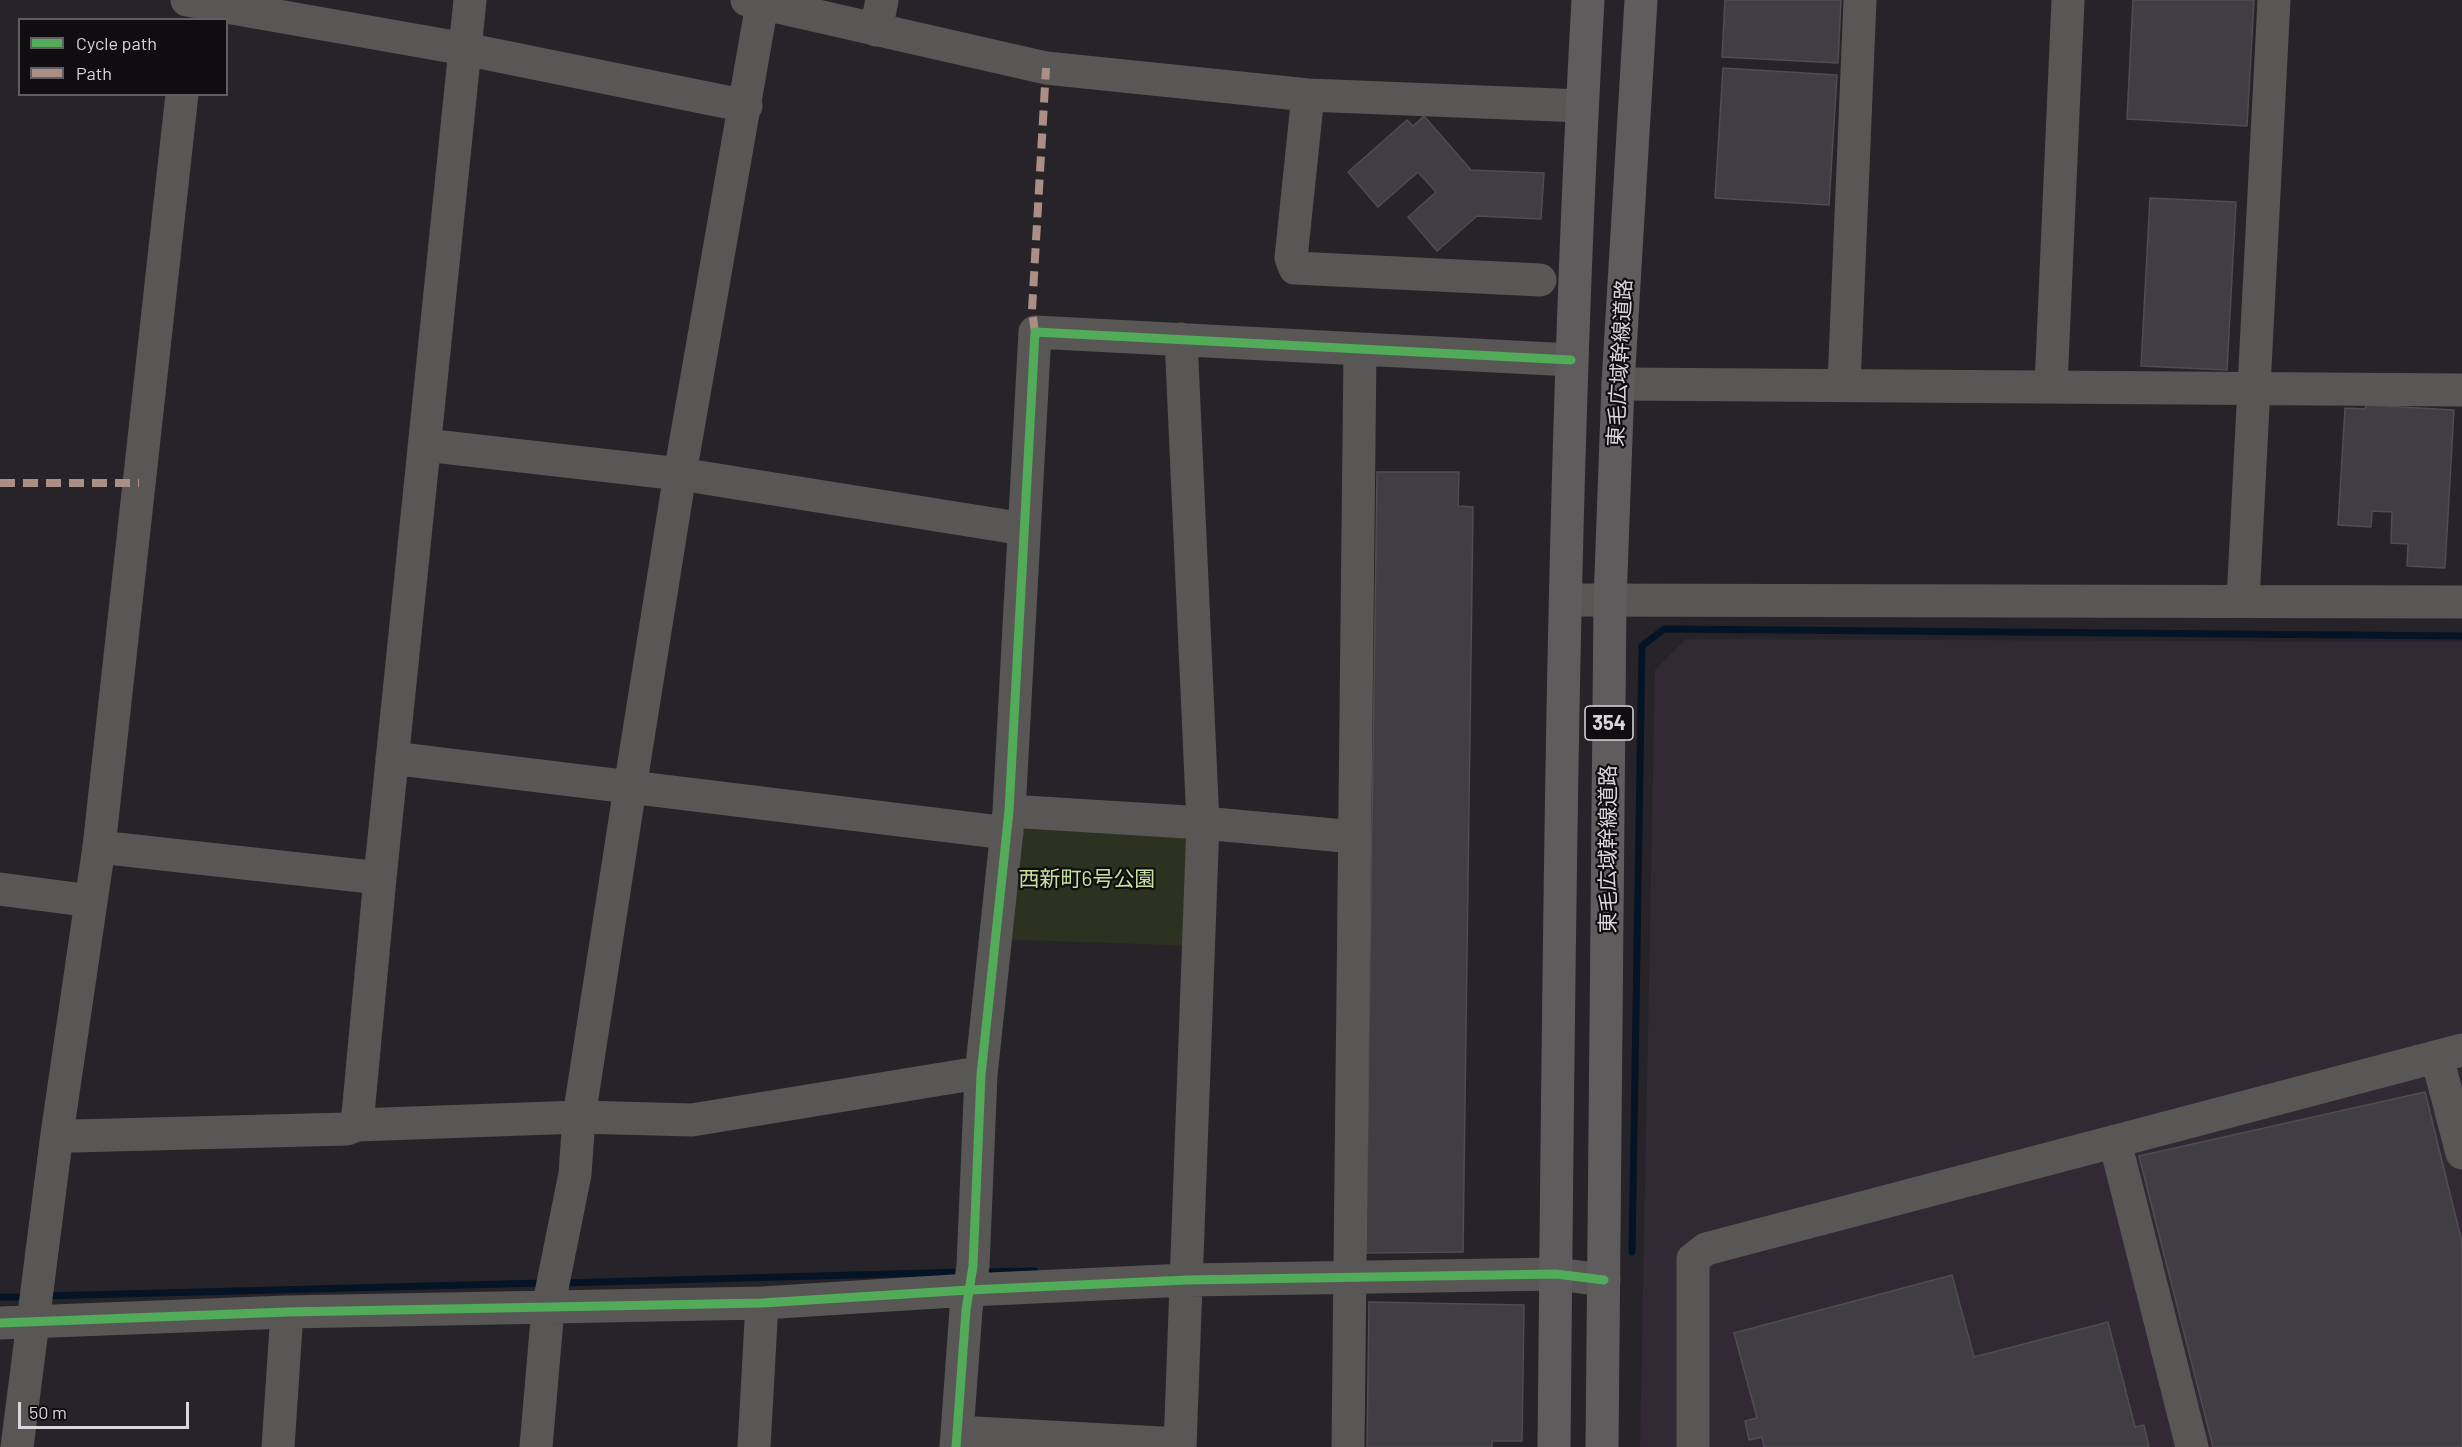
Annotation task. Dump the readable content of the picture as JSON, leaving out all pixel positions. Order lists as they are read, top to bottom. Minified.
{"streets":{"highway":["東毛広域幹線道路","354"]},"parks":["西新町6号公園"],"legend":["Cycle path","Path"],"scale_bar":"50 m"}
